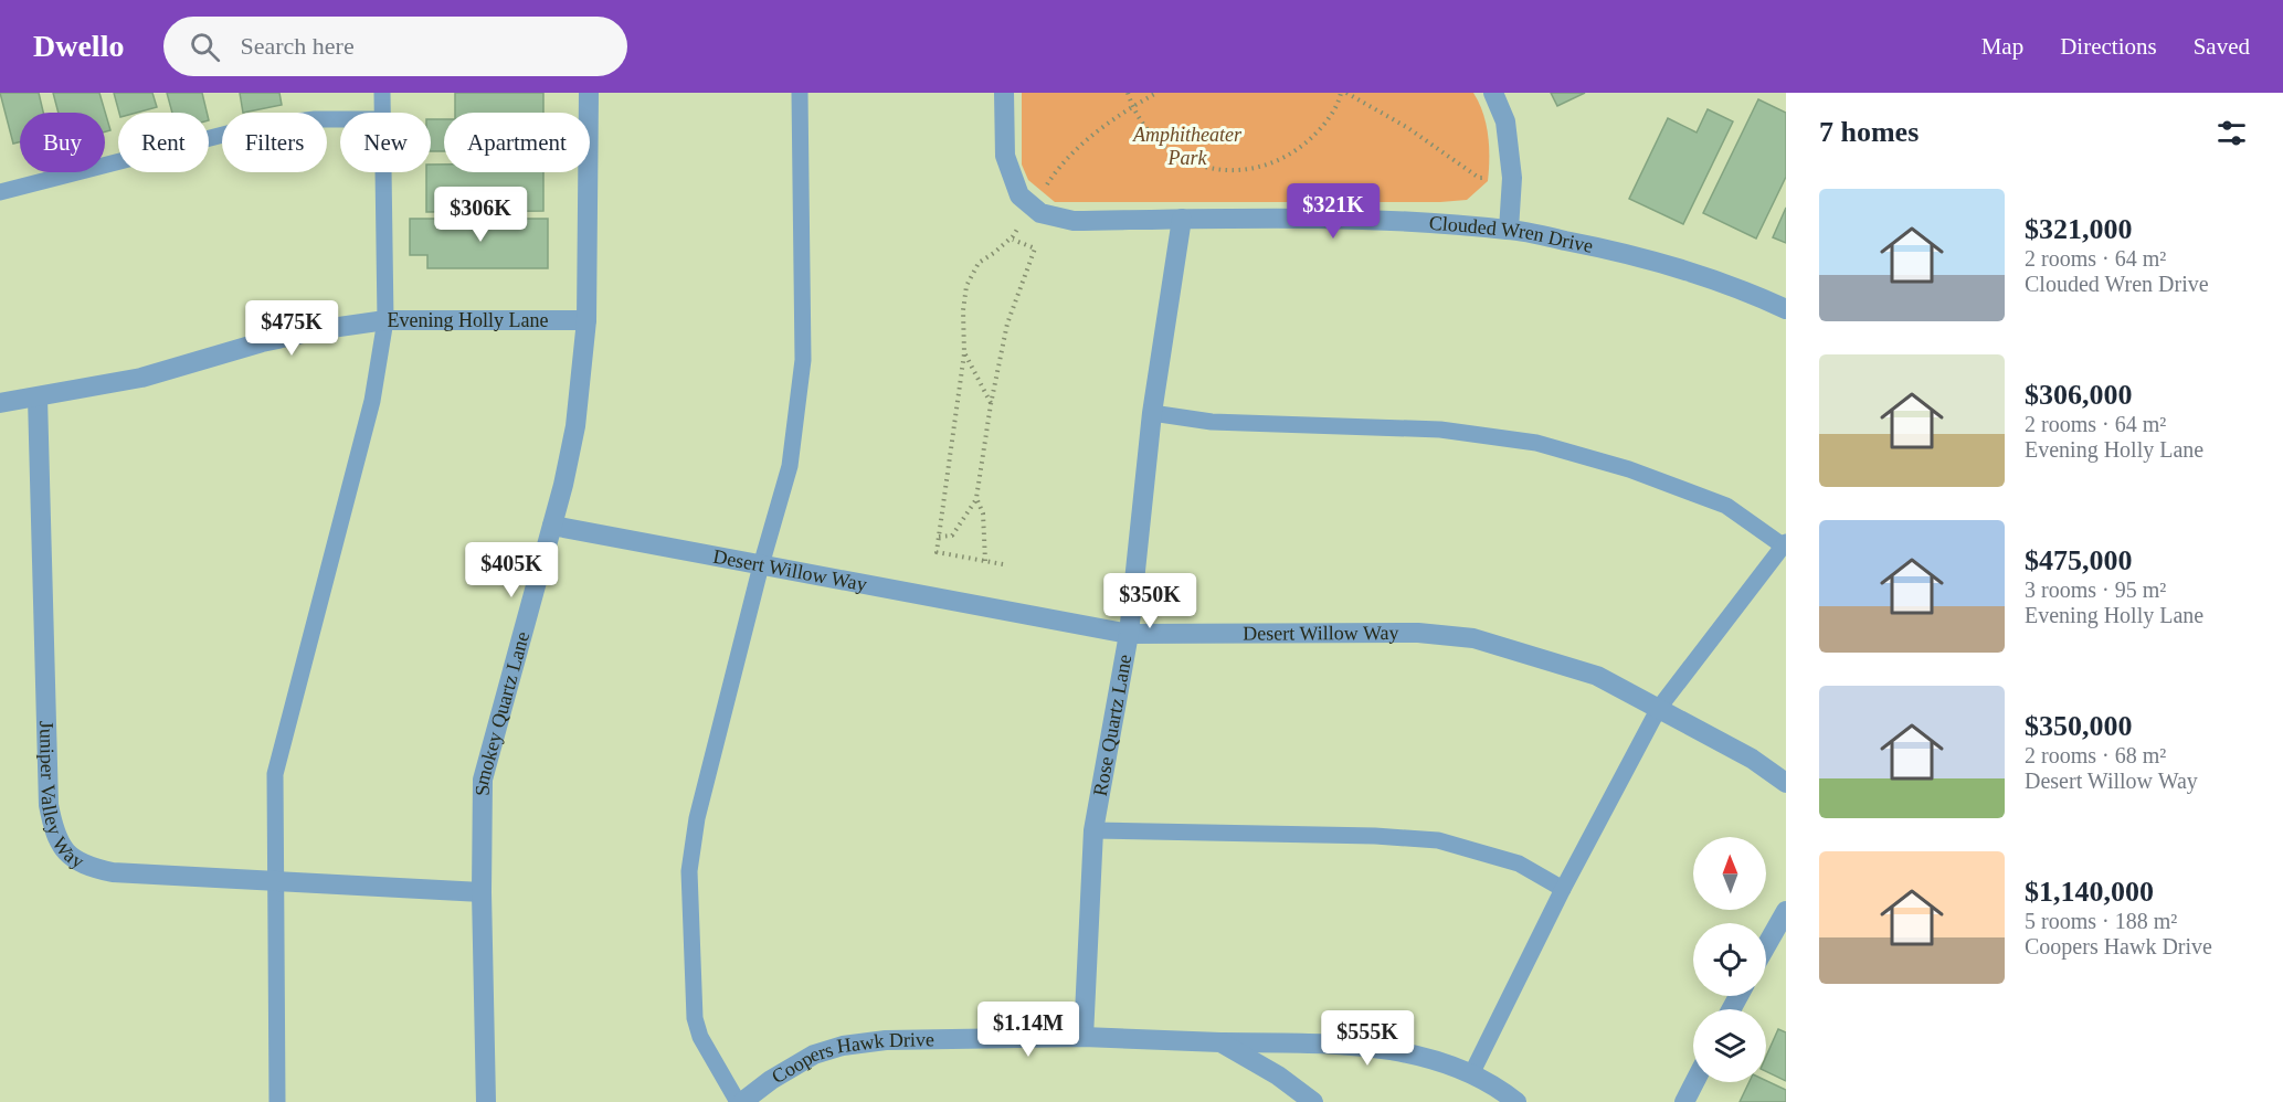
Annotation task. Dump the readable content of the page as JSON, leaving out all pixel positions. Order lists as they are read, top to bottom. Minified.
{"streets":{"street":["Clouded Wren Drive","Evening Holly Lane","Desert Willow Way","Smokey Quartz Lane","Rose Quartz Lane","Juniper Valley Way","Coopers Hawk Drive"]},"crossings":[["Clouded Wren Drive","Rose Quartz Lane"],["Evening Holly Lane","Smokey Quartz Lane"],["Evening Holly Lane","Juniper Valley Way"],["Desert Willow Way","Smokey Quartz Lane"],["Desert Willow Way","Rose Quartz Lane"],["Smokey Quartz Lane","Juniper Valley Way"],["Rose Quartz Lane","Coopers Hawk Drive"]],"parks":["Amphitheater Park"],"north":"top","page":{"header":"Dwello","search":"Search here","nav":["Map","Directions","Saved"],"heading":"7 homes","chip":["Buy","Rent","Filters","New","Apartment"],"list":[{"name":"$321,000","note":"2 rooms · 64 m² · Clouded Wren Drive"},{"name":"$306,000","note":"2 rooms · 64 m² · Evening Holly Lane"},{"name":"$475,000","note":"3 rooms · 95 m² · Evening Holly Lane"},{"name":"$350,000","note":"2 rooms · 68 m² · Desert Willow Way"},{"name":"$1,140,000","note":"5 rooms · 188 m² · Coopers Hawk Drive"}],"price":["$321K","$306K","$475K","$405K","$350K","$1.14M","$555K"]}}
